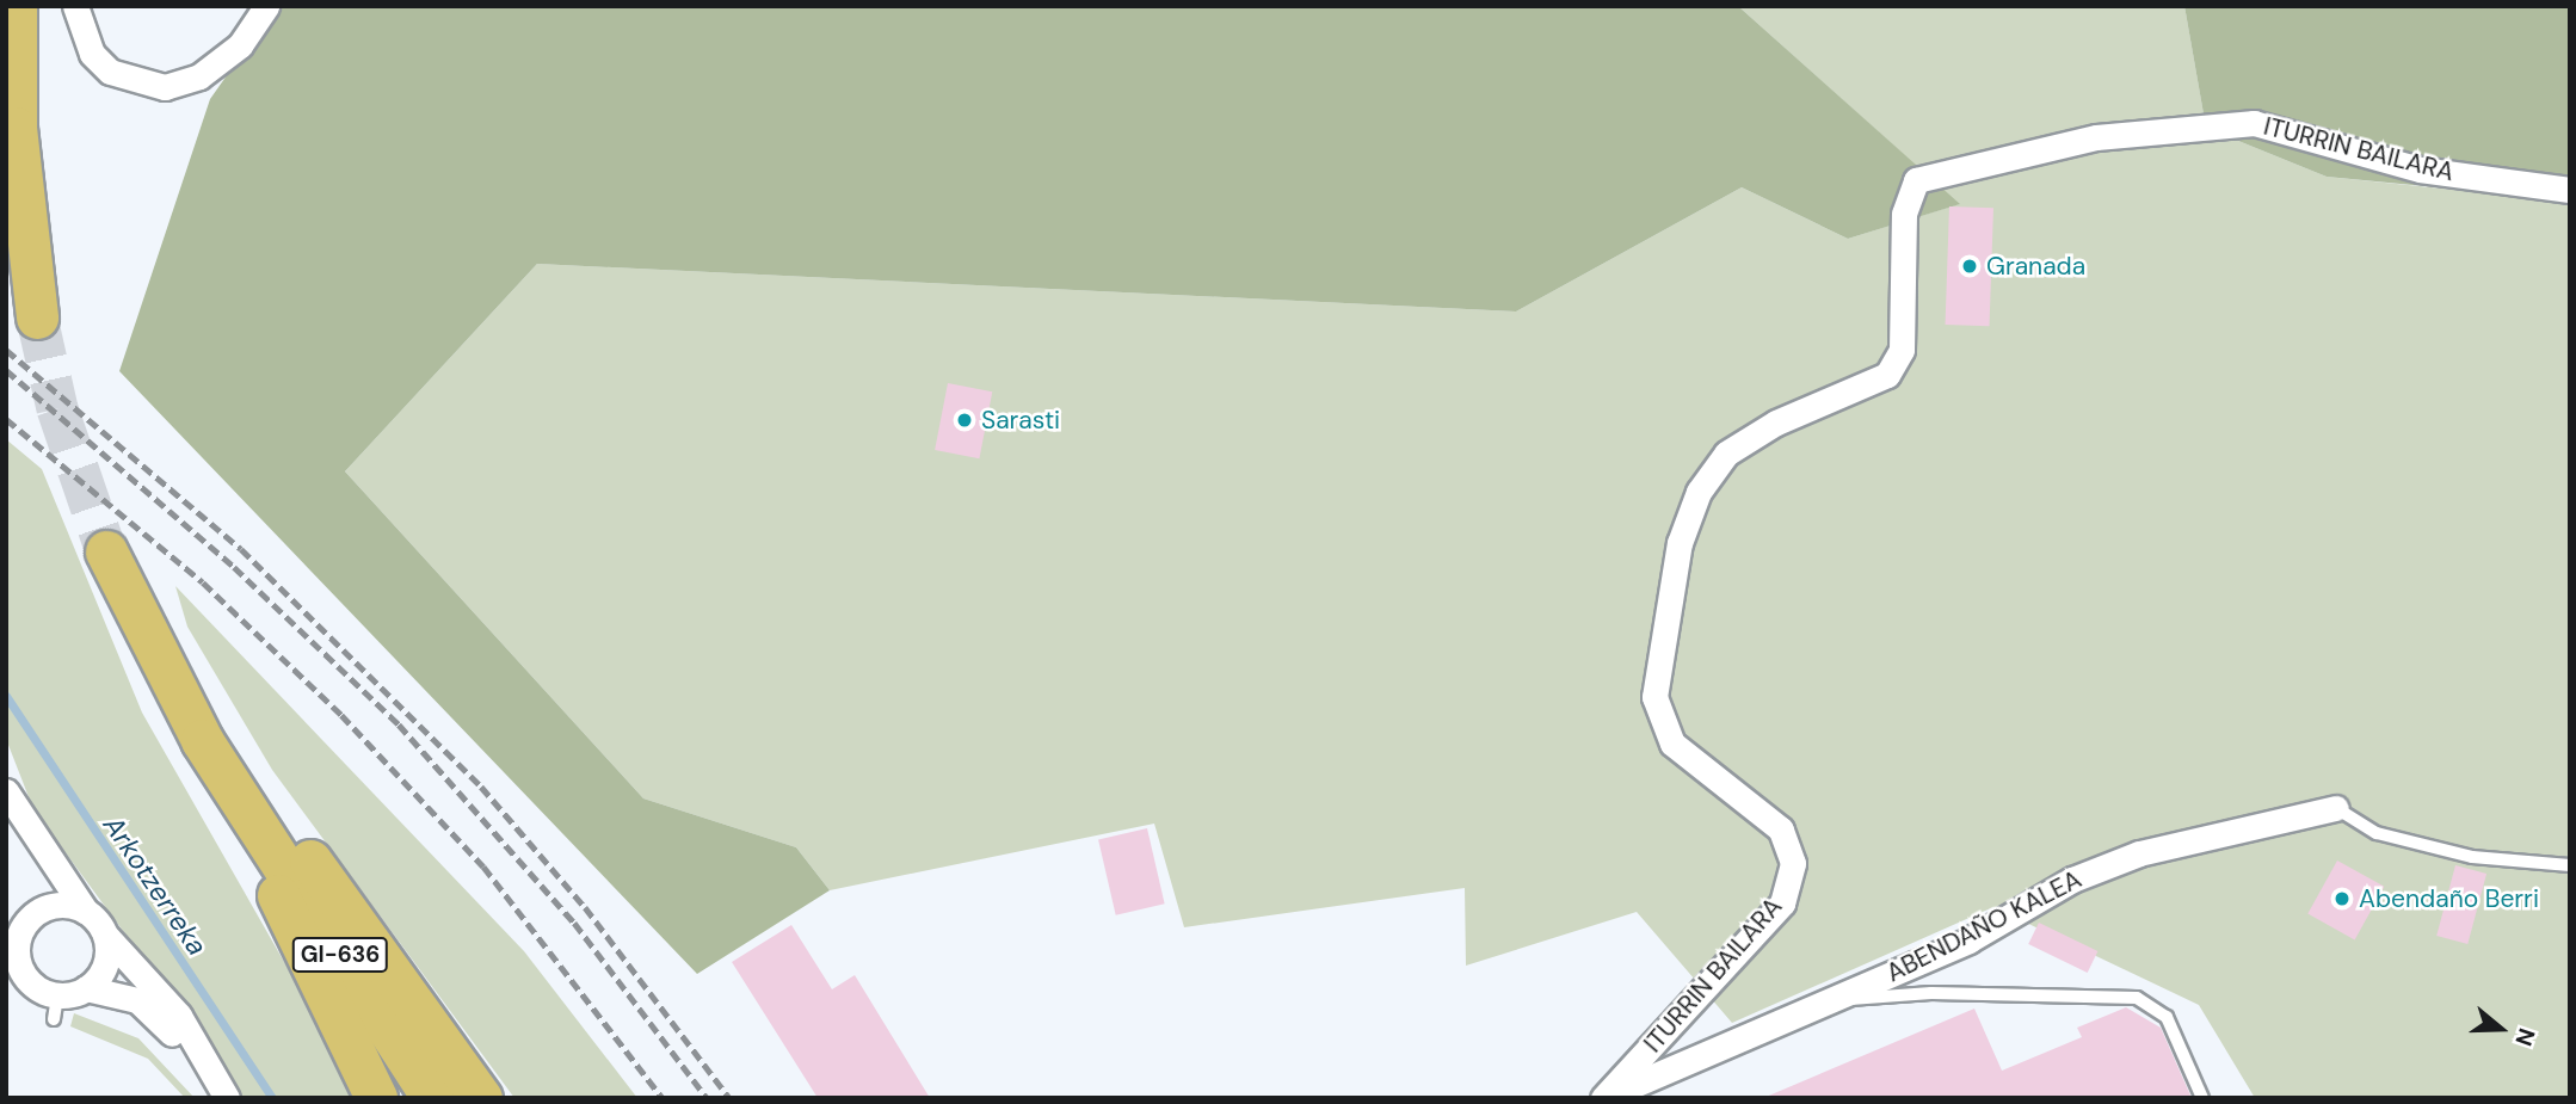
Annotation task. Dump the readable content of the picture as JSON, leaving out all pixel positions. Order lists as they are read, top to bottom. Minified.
{"streets":{"main road":["GI-636"],"street":["ITURRIN BAILARA","ABENDAÑO KALEA"]},"crossings":[["ITURRIN BAILARA","ABENDAÑO KALEA"]],"water":["Arkotzerreka"],"places":["Granada","Sarasti","Abendaño Berri"],"north":"right"}
